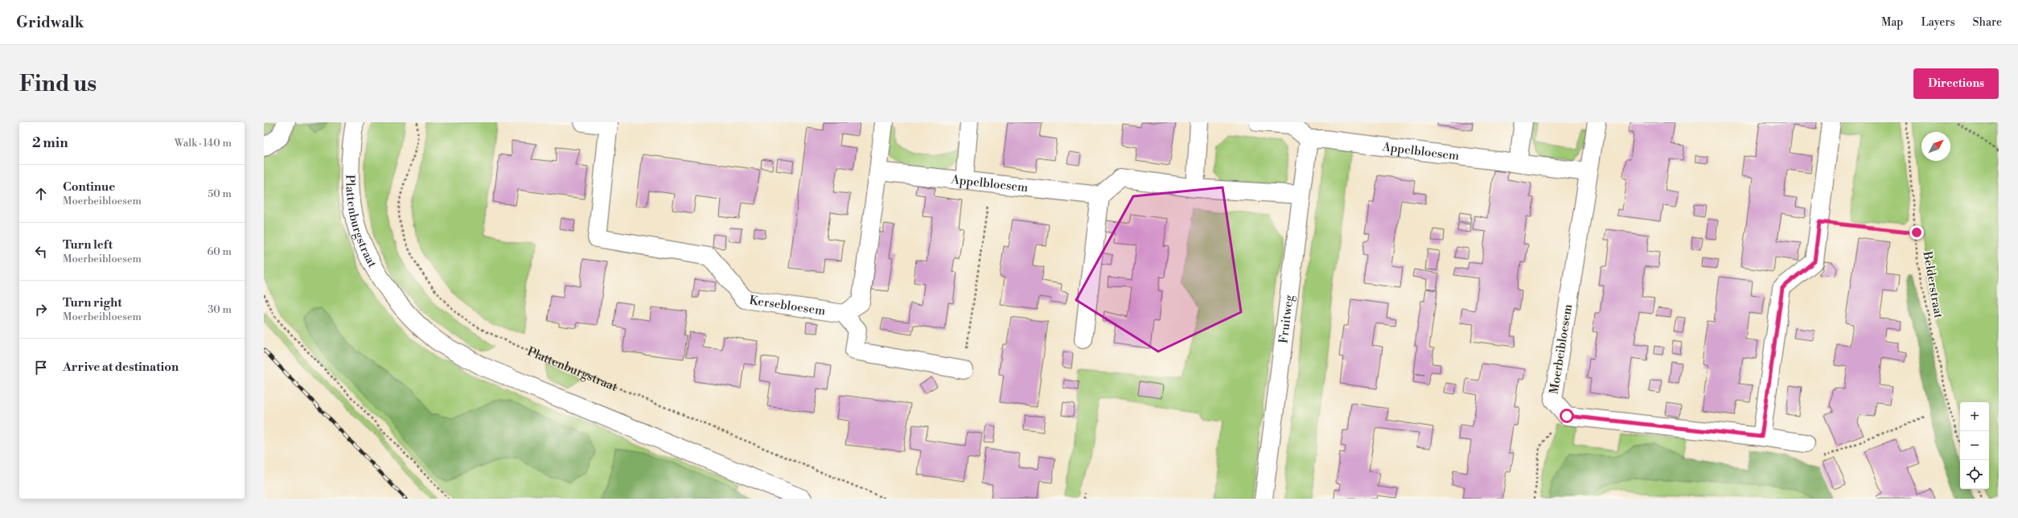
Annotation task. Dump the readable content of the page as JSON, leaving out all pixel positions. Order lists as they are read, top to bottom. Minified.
{"streets":{"street":["Appelbloesem","Plattenburgstraat","Kersebloesem","Fruitweg","Moerbeibloesem"],"path":["Belderstraat"]},"crossings":[["Appelbloesem","Fruitweg"],["Appelbloesem","Moerbeibloesem"]],"north":"top right","page":{"header":"Gridwalk","nav":["Map","Layers","Share"],"buttons":"Directions","title":"Find us","heading":["2 min","Walk · 140 m"],"list":[["Continue","Moerbeibloesem","50 m"],["Turn left","Moerbeibloesem","60 m"],["Turn right","Moerbeibloesem","30 m"],"Arrive at destination"],"map_buttons":["+","−"]}}
